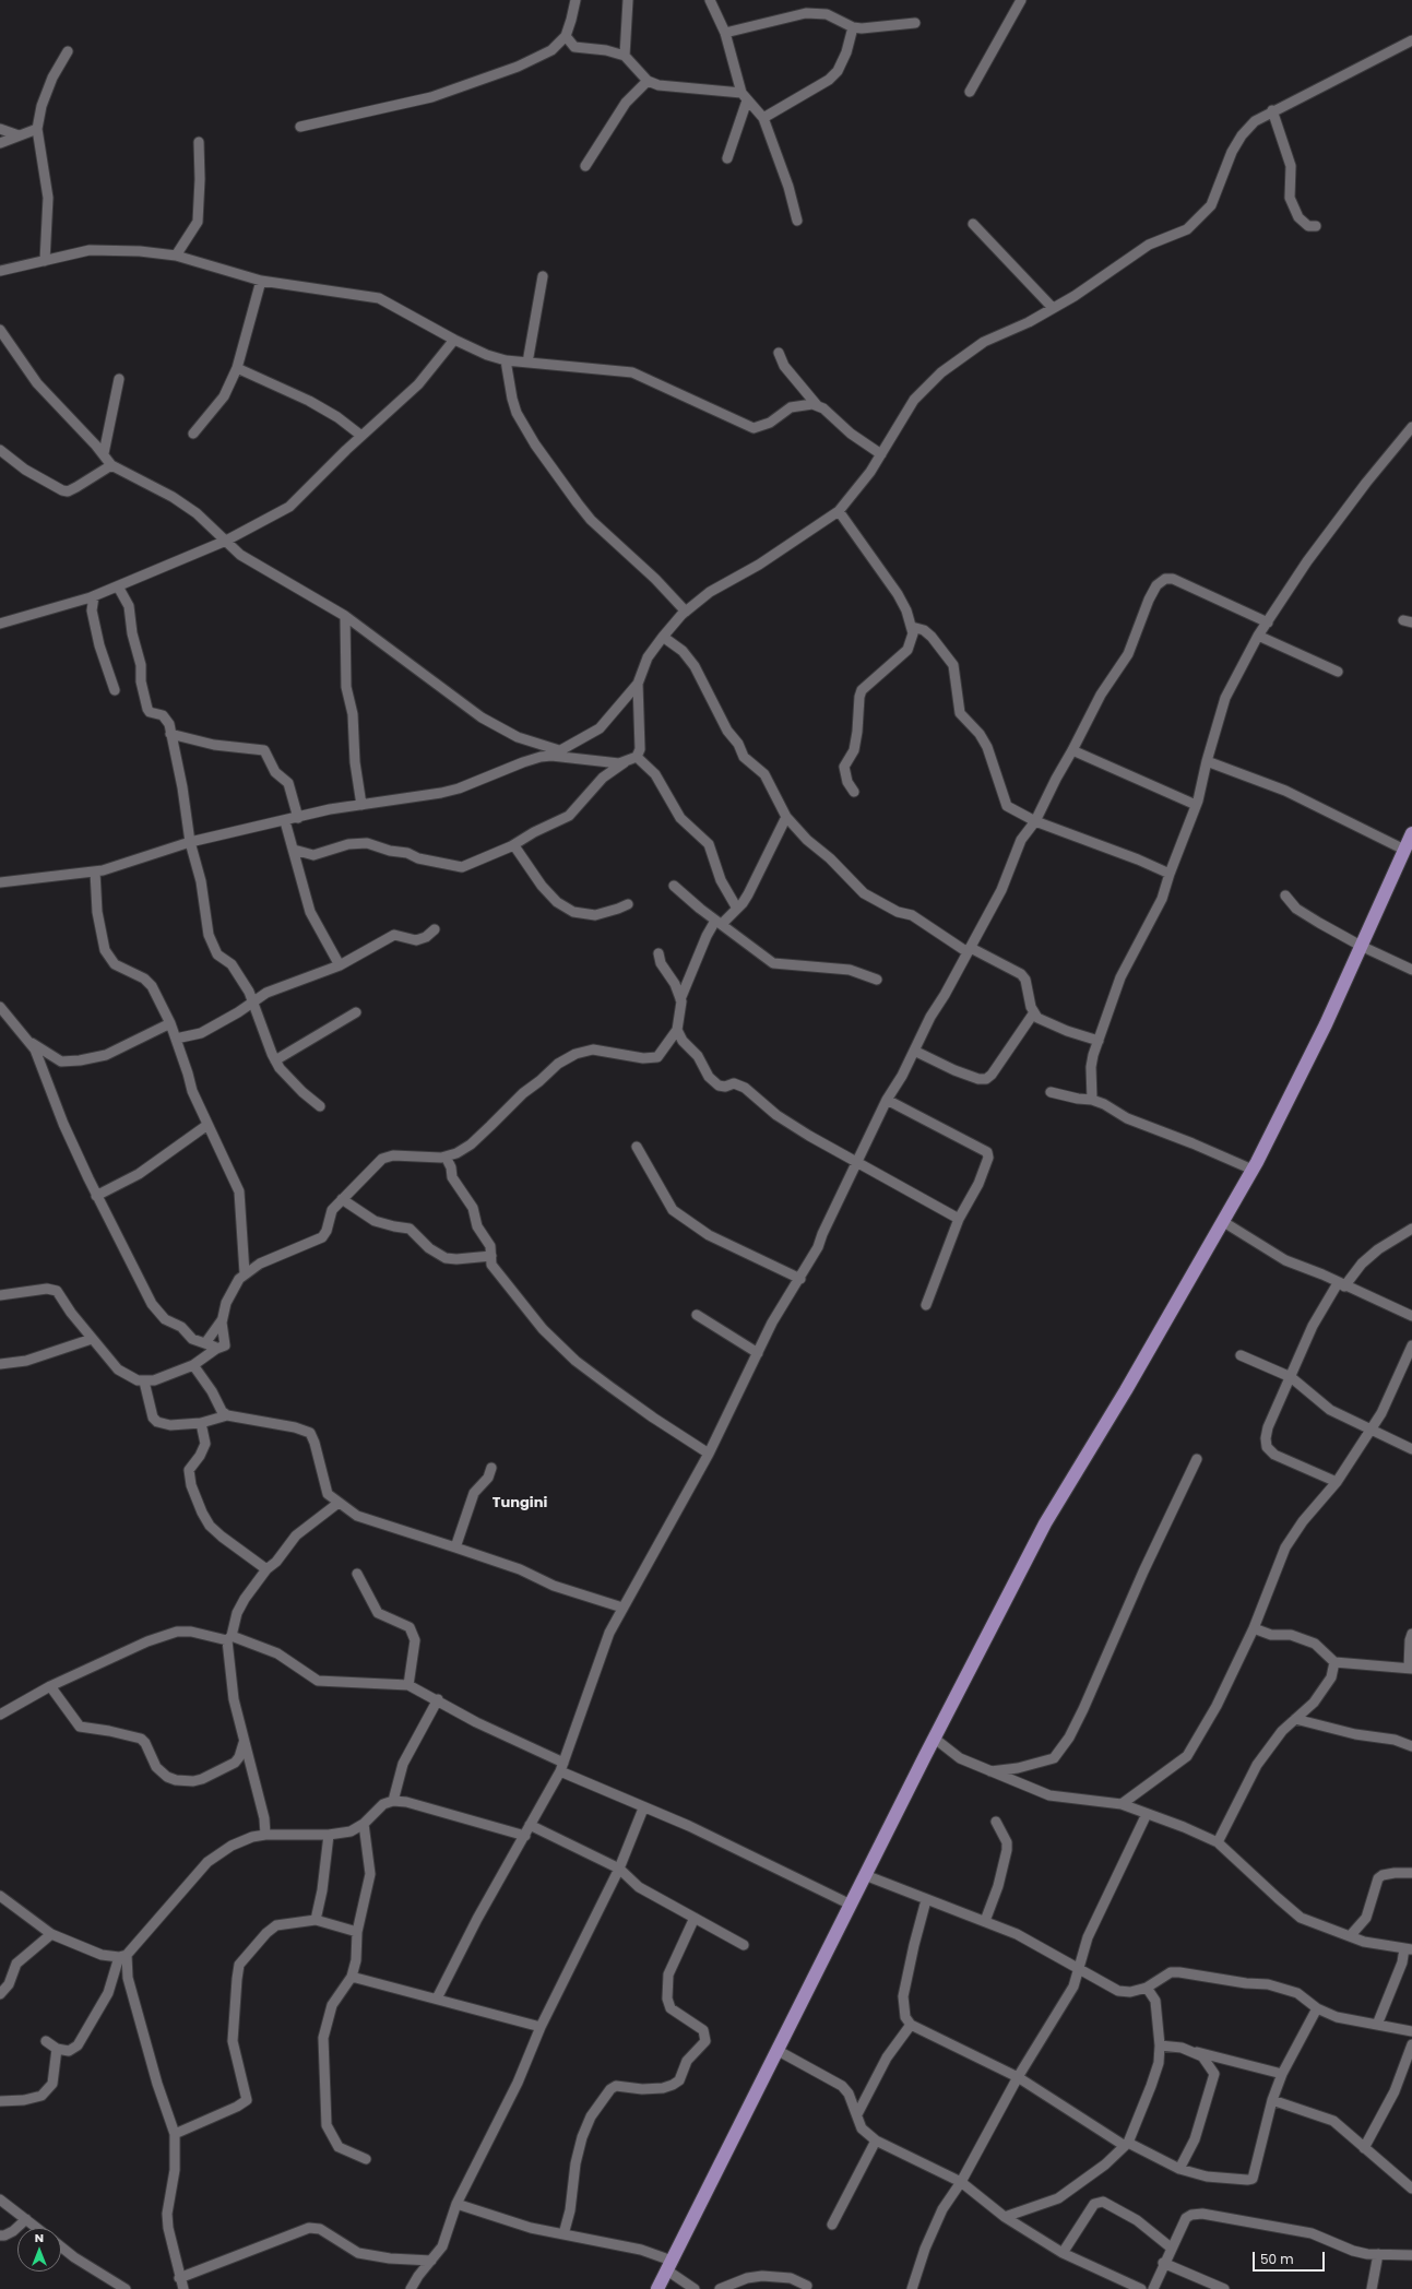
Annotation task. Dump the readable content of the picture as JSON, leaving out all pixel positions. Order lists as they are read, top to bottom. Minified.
{"districts":["Tungini"],"scale_bar":"50 m","north":"top"}
